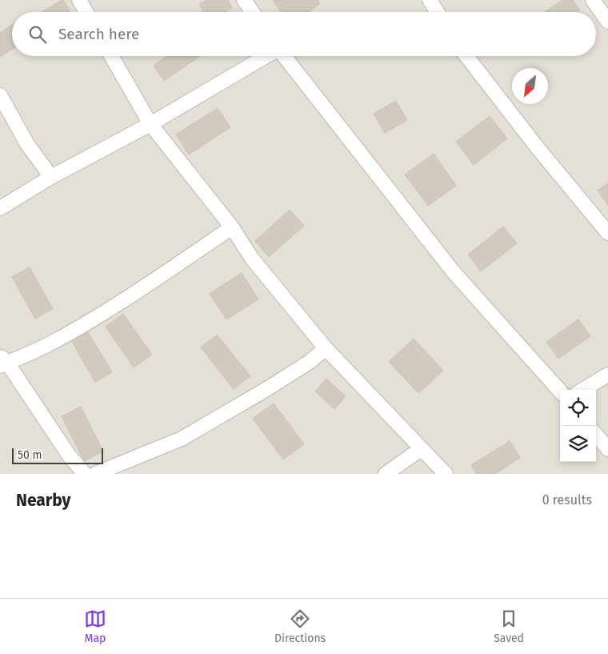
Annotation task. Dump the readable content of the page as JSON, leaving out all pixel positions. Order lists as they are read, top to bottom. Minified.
{"scale_bar":"50 m","north":"bottom left","page":{"search":"Search here","scale":"50 m","heading":["Nearby","0 results"],"nav":["Map","Directions","Saved"]}}
